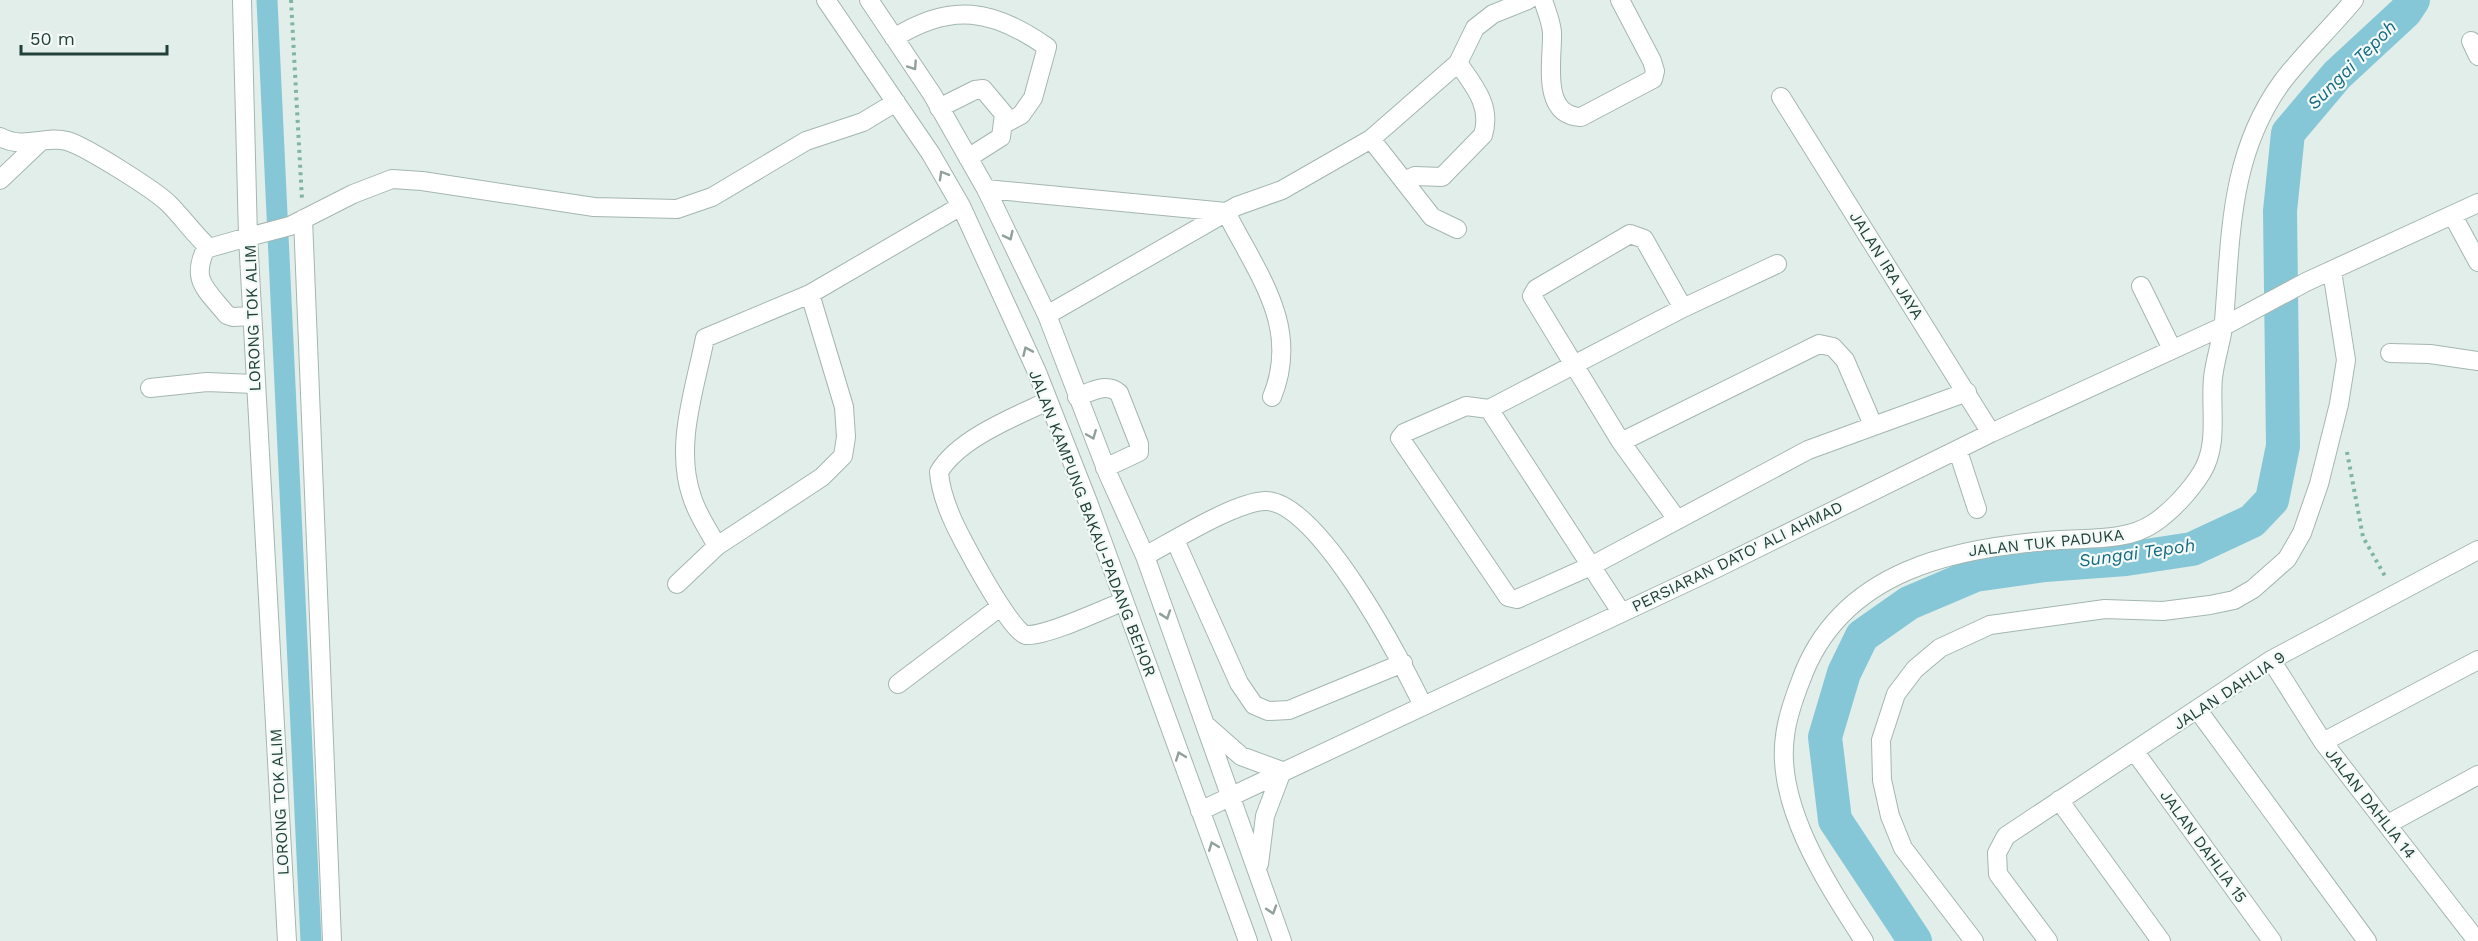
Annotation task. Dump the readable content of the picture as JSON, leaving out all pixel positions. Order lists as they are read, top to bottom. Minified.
{"streets":{"street":["JALAN IRA JAYA","LORONG TOK ALIM","JALAN KAMPUNG BAKAU-PADANG BEHOR","JALAN TUK PADUKA","PERSIARAN DATO' ALI AHMAD","JALAN DAHLIA 9","JALAN DAHLIA 14","JALAN DAHLIA 15"]},"crossings":[["JALAN IRA JAYA","PERSIARAN DATO' ALI AHMAD"],["LORONG TOK ALIM","JALAN KAMPUNG BAKAU-PADANG BEHOR"],["JALAN KAMPUNG BAKAU-PADANG BEHOR","PERSIARAN DATO' ALI AHMAD"],["JALAN TUK PADUKA","PERSIARAN DATO' ALI AHMAD"],["JALAN DAHLIA 9","JALAN DAHLIA 14"],["JALAN DAHLIA 9","JALAN DAHLIA 15"]],"water":["Sungai Tepoh"],"scale_bar":"50 m"}
